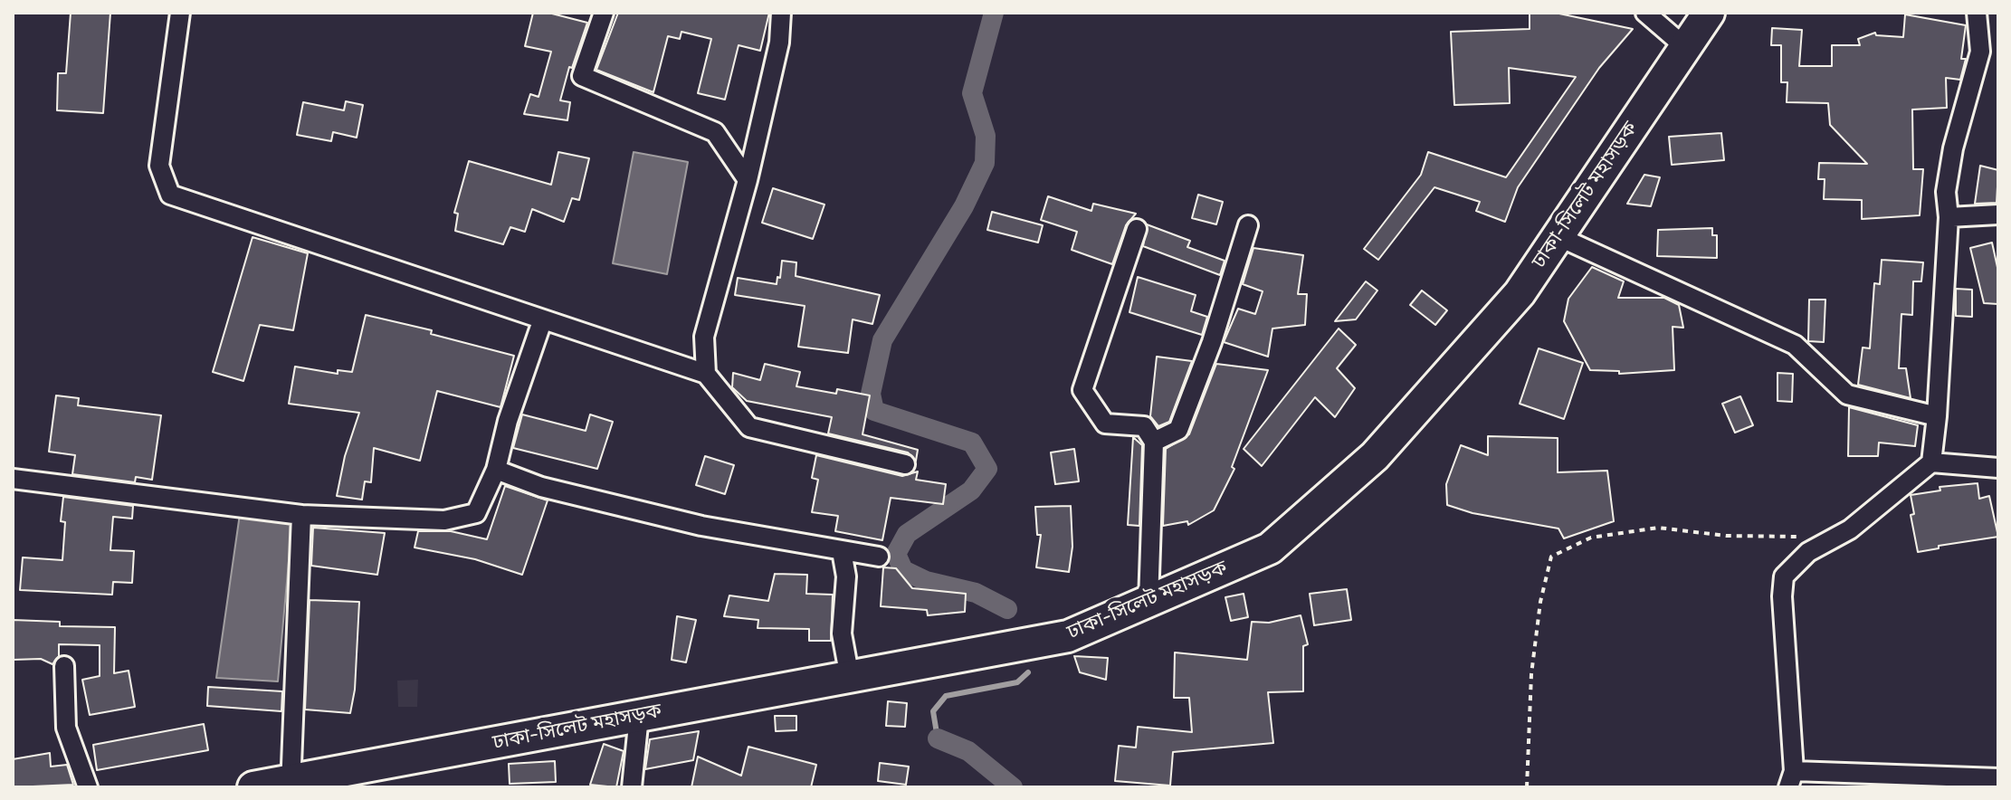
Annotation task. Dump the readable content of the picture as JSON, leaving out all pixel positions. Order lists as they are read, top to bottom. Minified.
{"streets":{"highway":["ঢাকা-সিলেট মহাসড়ক"]}}
